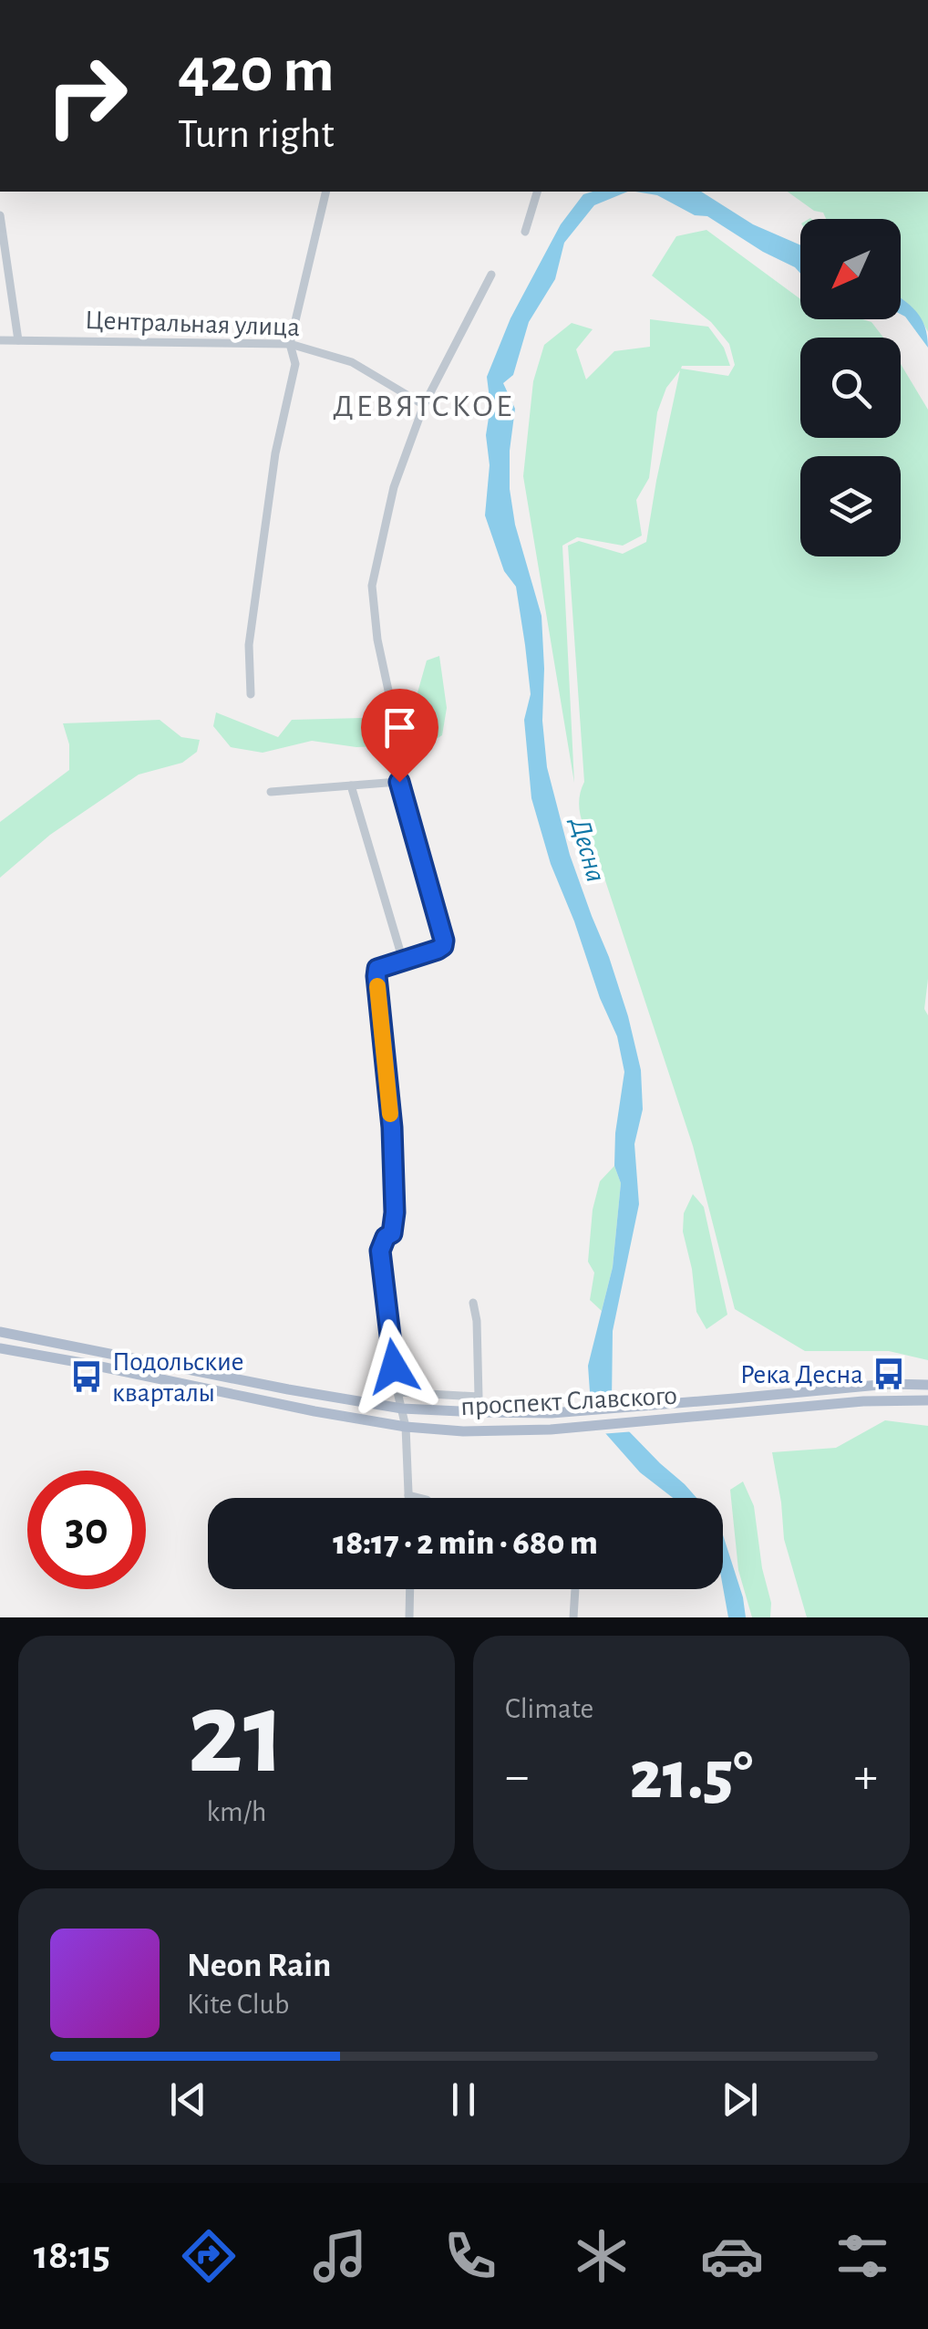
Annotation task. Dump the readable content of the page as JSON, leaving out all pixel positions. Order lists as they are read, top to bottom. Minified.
{"streets":{"main road":["проспект Славского"],"street":["Центральная улица"]},"districts":["ДЕВЯТСКОЕ"],"water":["Десна"],"places":{"bus stop":["Река Десна","Подольские кварталы"]},"north":"bottom left","page":{"turn":["420 m","Turn right"],"limit":"30","trip":"18:17 · 2 min · 680 m","tile":[["21","km/h"],"Climate"],"heat":["−","21.5°","+"],"song":["Neon Rain","Kite Club"],"tabs":"18:15"}}
